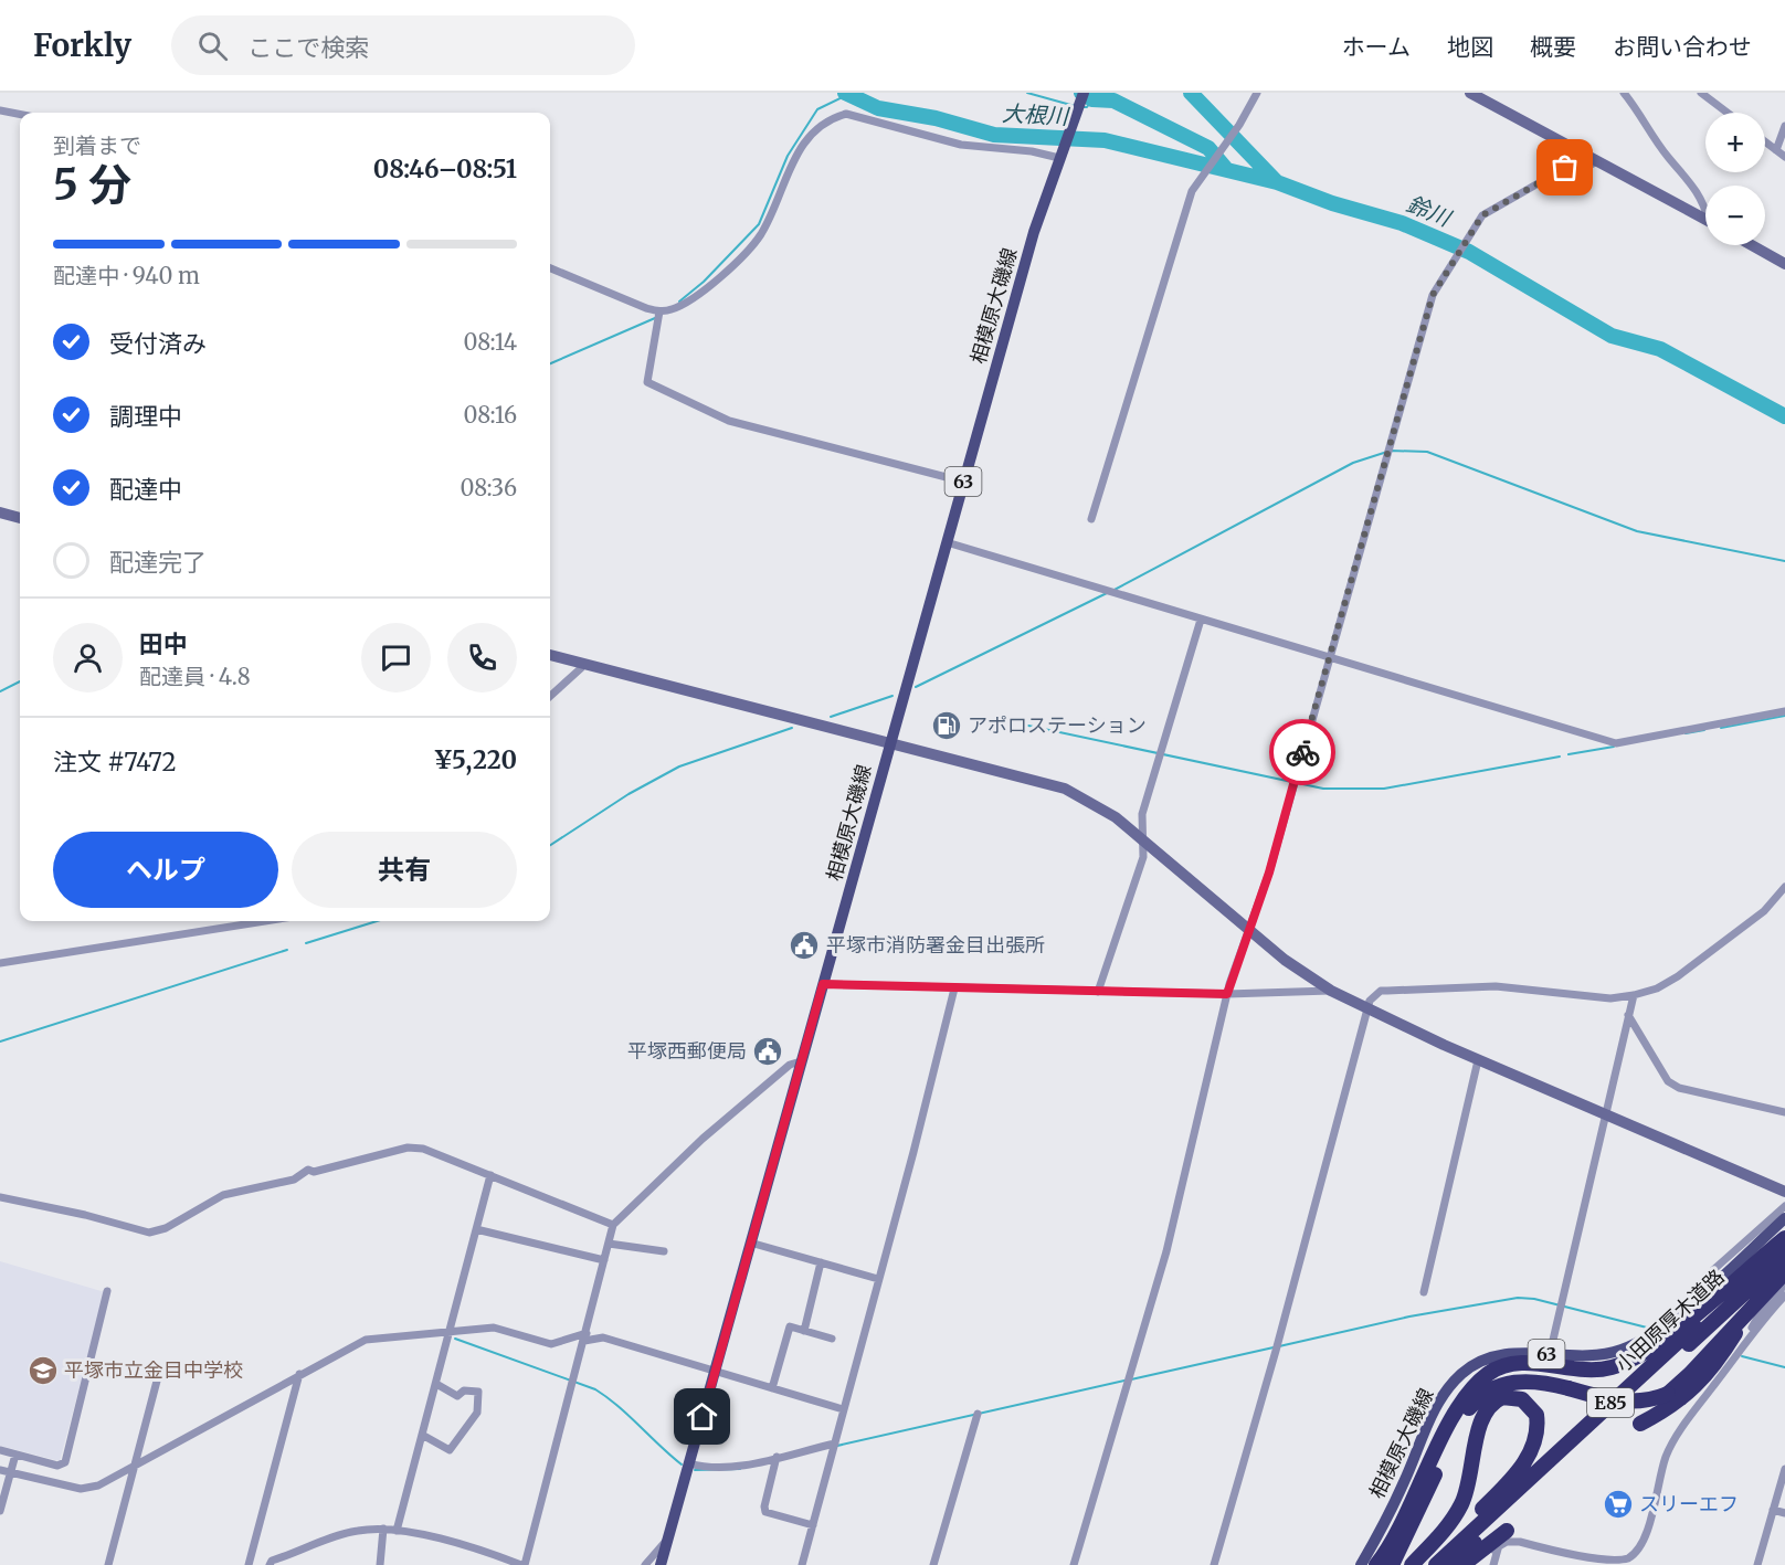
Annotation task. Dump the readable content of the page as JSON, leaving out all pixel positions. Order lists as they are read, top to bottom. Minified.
{"streets":{"highway":["小田原厚木道路","E85"],"main road":["相模原大磯線","63"]},"water":["大根川","鈴川"],"places":{"fuel station":["アポロステーション"],"public building":["平塚市消防署金目出張所","平塚西郵便局"],"school or university":["平塚市立金目中学校"],"supermarket":["スリーエフ"]},"page":{"header":"Forkly","search":"ここで検索","nav":["ホーム","地図","概要","お問い合わせ"],"map_buttons":["+","−"],"heading":["5 分","到着まで","08:46–08:51"],"panel":["田中","配達員 · 4.8","注文 #7472","¥5,220"],"bar":"配達中 · 940 m","list":[["受付済み","08:14"],["調理中","08:16"],["配達中","08:36"],"配達完了"],"buttons":["ヘルプ","共有"]}}
